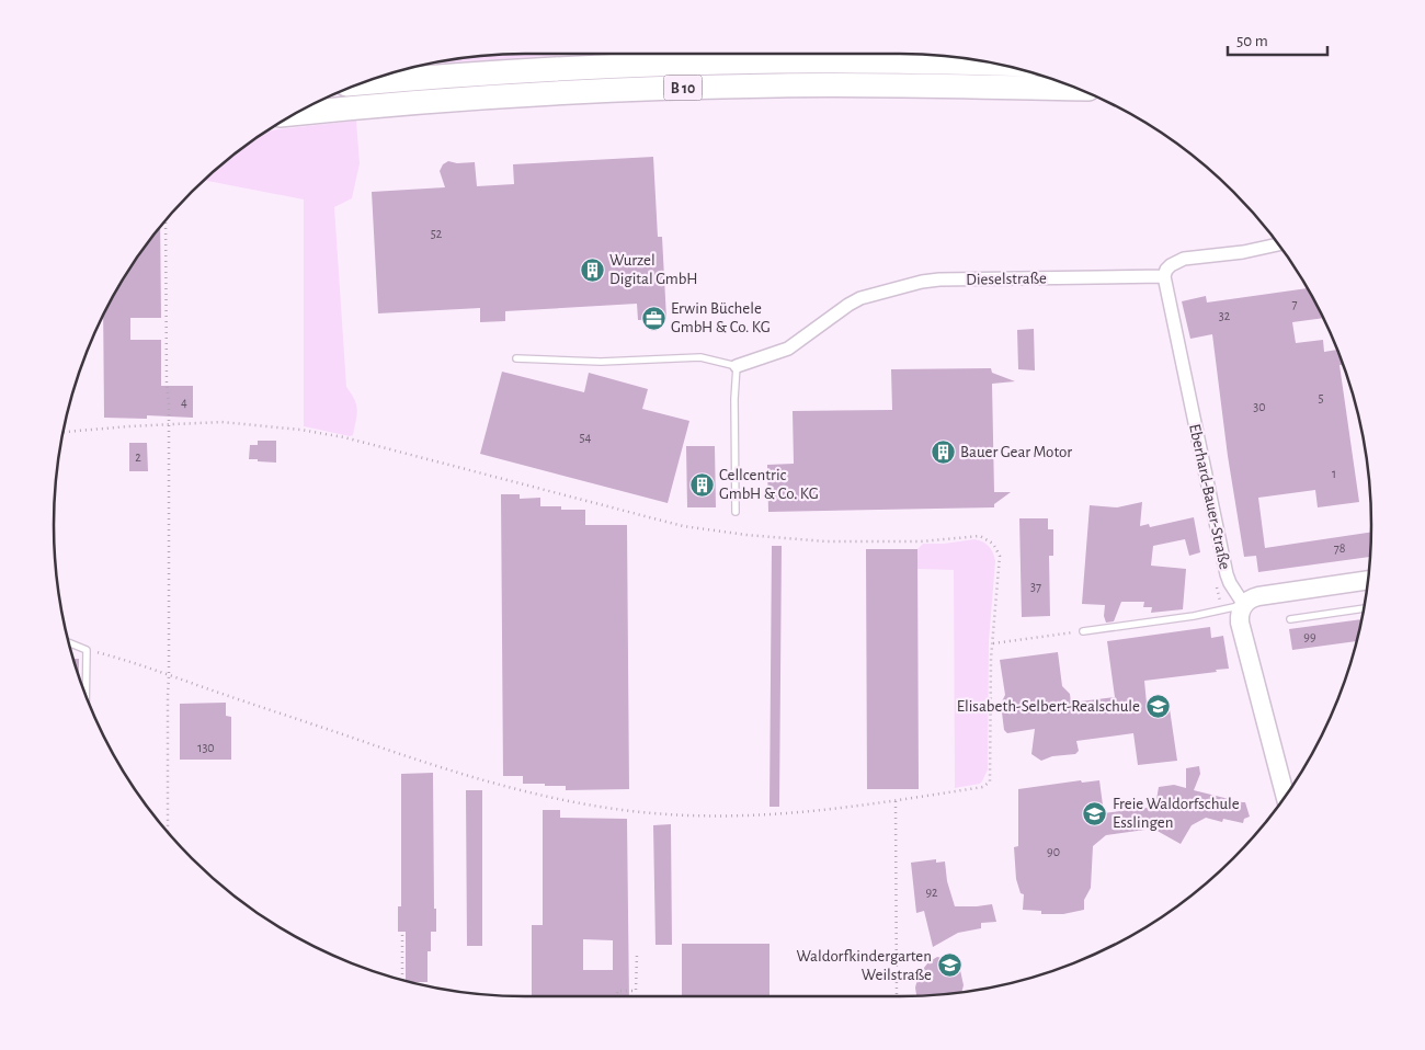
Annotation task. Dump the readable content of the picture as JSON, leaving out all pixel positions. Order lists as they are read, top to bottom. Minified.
{"streets":{"highway":["B 10"],"street":["Dieselstraße","Eberhard-Bauer-Straße"]},"crossings":[["Dieselstraße","Eberhard-Bauer-Straße"]],"places":{"building":["Wurzel Digital GmbH","Bauer Gear Motor","Cellcentric GmbH & Co. KG"],"office":["Erwin Büchele GmbH & Co. KG"],"school or university":["Elisabeth-Selbert-Realschule","Freie Waldorfschule Esslingen","Waldorfkindergarten Weilstraße"]},"house_numbers":["52","7","32","5","4","30","54","2","1","78","37","99","130","90","92"],"scale_bar":"50 m"}
